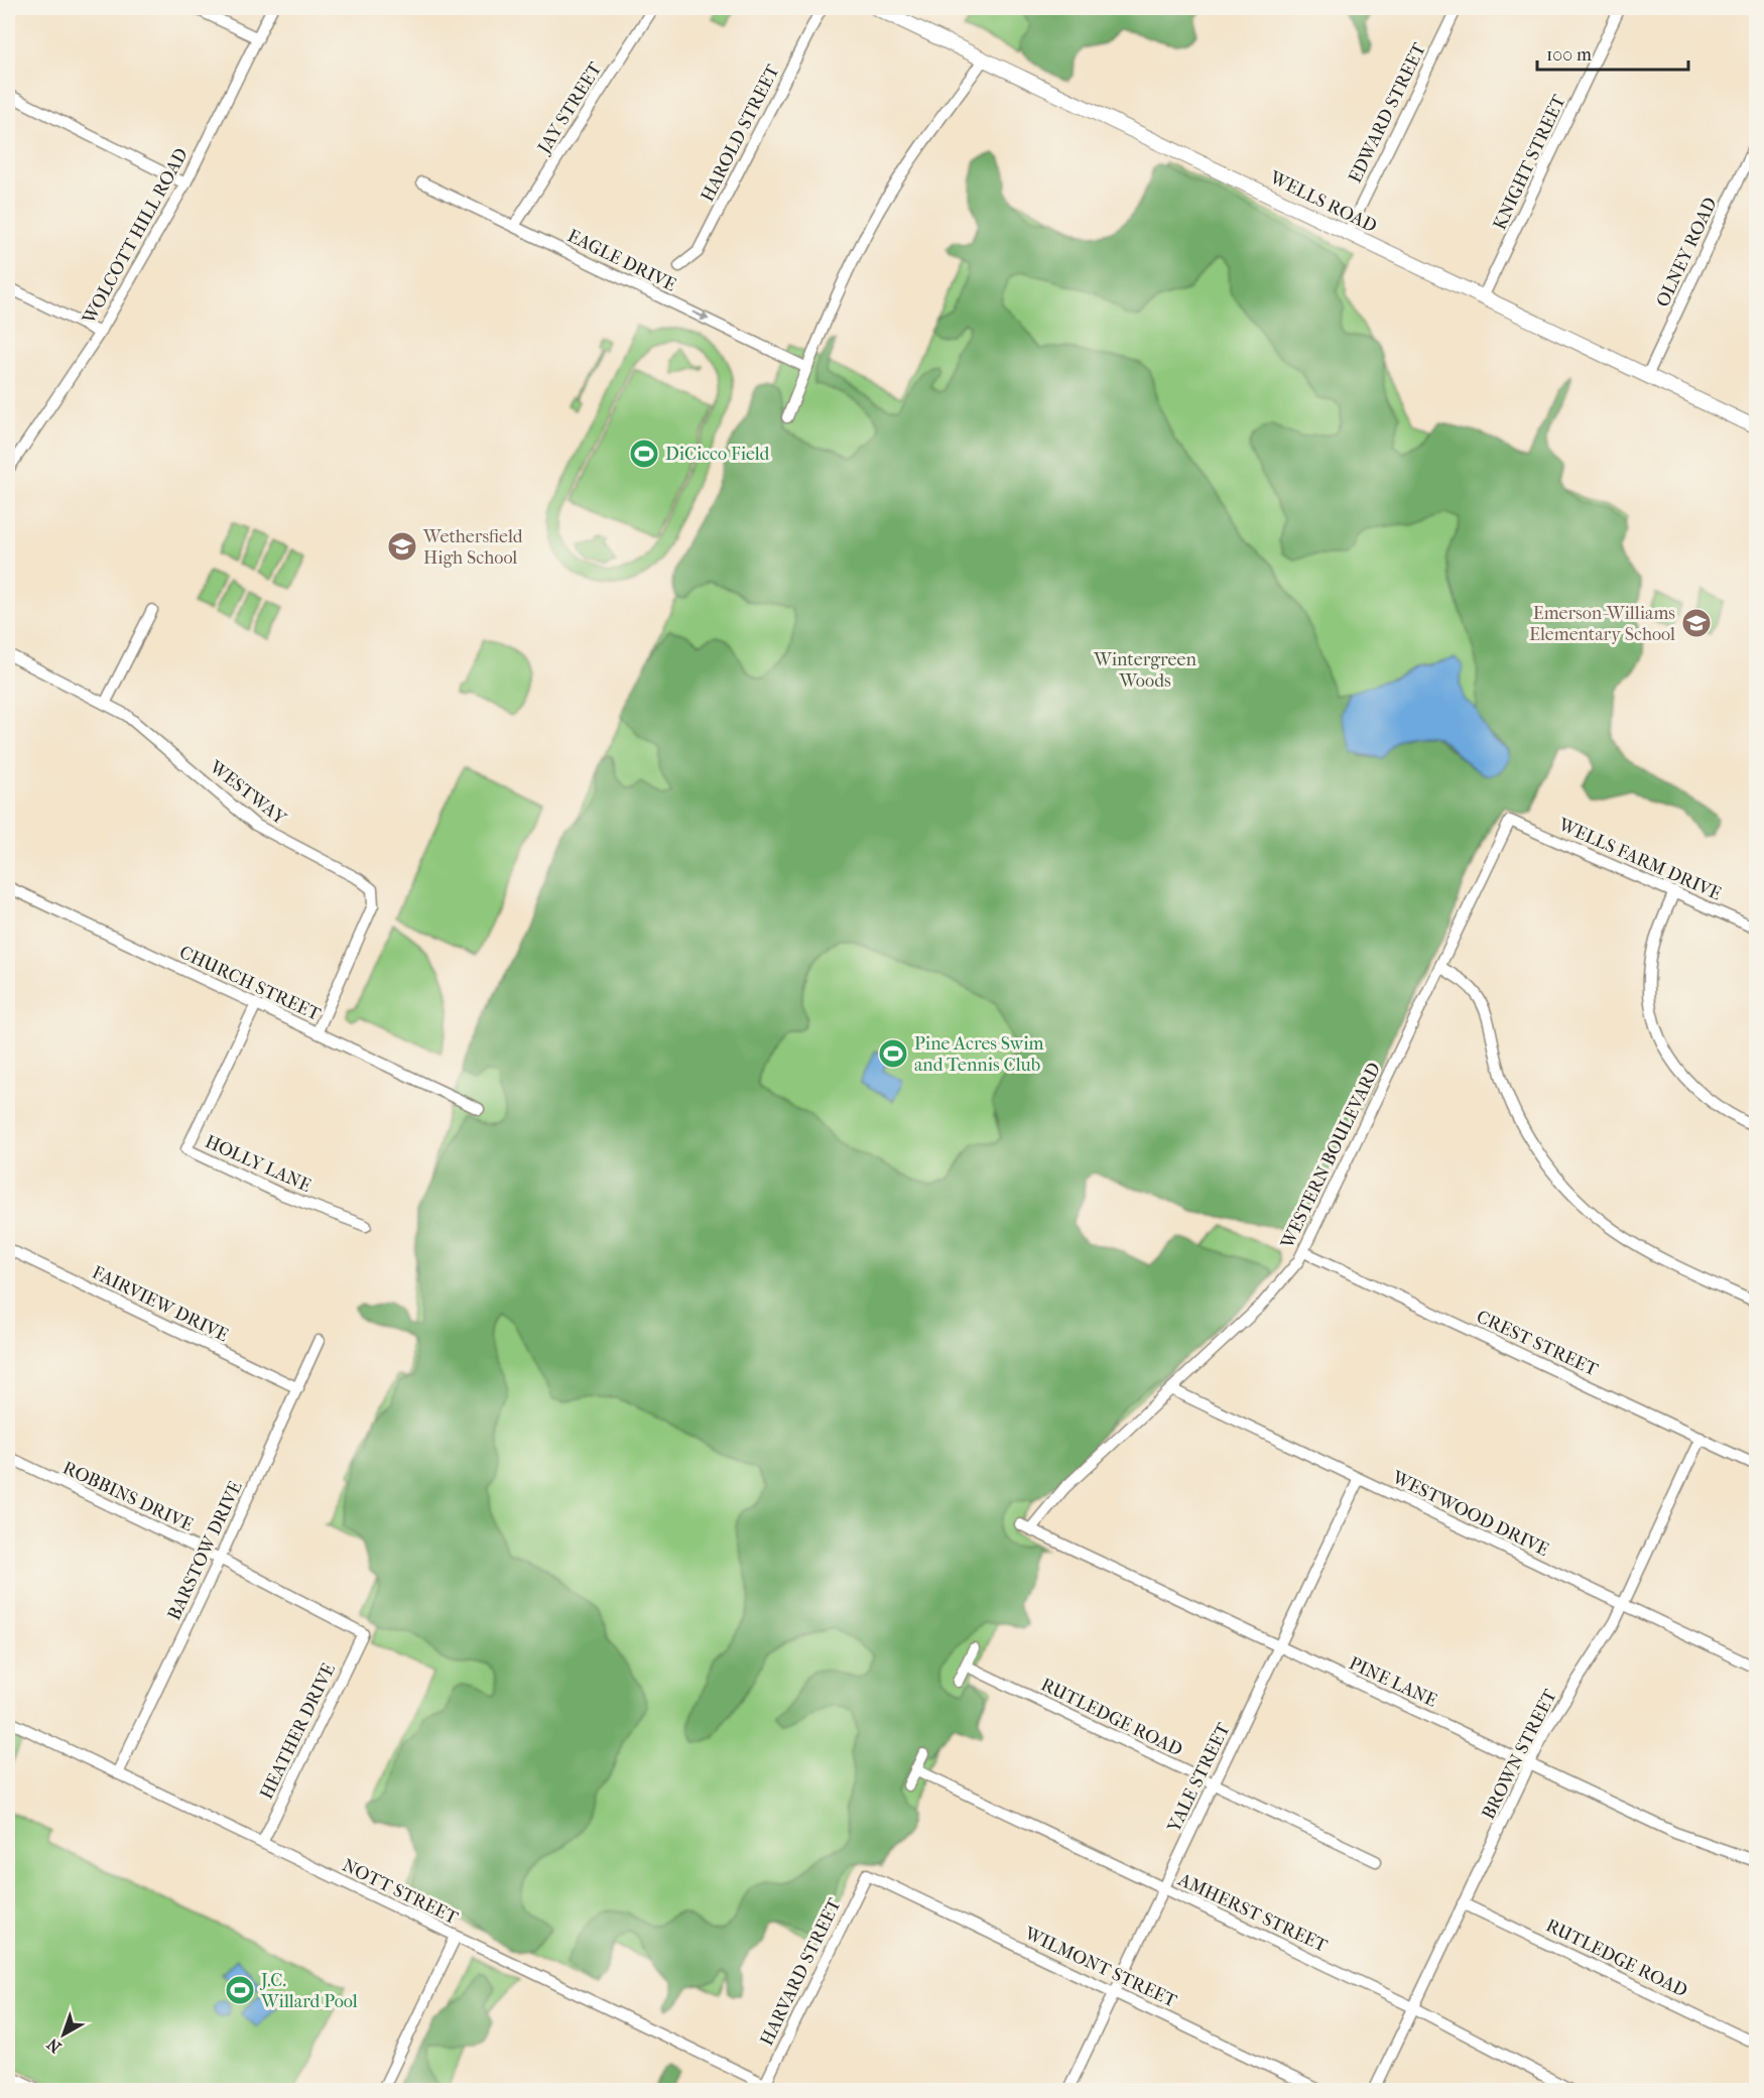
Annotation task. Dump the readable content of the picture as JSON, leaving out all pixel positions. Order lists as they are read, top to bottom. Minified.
{"streets":{"main road":["WELLS ROAD"],"street":["JAY STREET","EDWARD STREET","HAROLD STREET","KNIGHT STREET","WOLCOTT HILL ROAD","OLNEY ROAD","EAGLE DRIVE","WESTWAY","WELLS FARM DRIVE","CHURCH STREET","WESTERN BOULEVARD","HOLLY LANE","FAIRVIEW DRIVE","CREST STREET","ROBBINS DRIVE","WESTWOOD DRIVE","BARSTOW DRIVE","PINE LANE","RUTLEDGE ROAD","HEATHER DRIVE","BROWN STREET","YALE STREET","NOTT STREET","AMHERST STREET","WILMONT STREET","HARVARD STREET"]},"crossings":[["JAY STREET","EAGLE DRIVE"],["EDWARD STREET","WELLS ROAD"],["KNIGHT STREET","WELLS ROAD"],["WELLS ROAD","OLNEY ROAD"],["WESTWAY","CHURCH STREET"],["WELLS FARM DRIVE","WESTERN BOULEVARD"],["CHURCH STREET","HOLLY LANE"],["WESTERN BOULEVARD","CREST STREET"],["WESTERN BOULEVARD","WESTWOOD DRIVE"],["WESTERN BOULEVARD","PINE LANE"],["FAIRVIEW DRIVE","BARSTOW DRIVE"],["CREST STREET","BROWN STREET"],["ROBBINS DRIVE","BARSTOW DRIVE"],["ROBBINS DRIVE","HEATHER DRIVE"],["WESTWOOD DRIVE","BROWN STREET"],["WESTWOOD DRIVE","YALE STREET"],["BARSTOW DRIVE","NOTT STREET"],["PINE LANE","BROWN STREET"],["PINE LANE","YALE STREET"],["RUTLEDGE ROAD","BROWN STREET"],["RUTLEDGE ROAD","YALE STREET"],["HEATHER DRIVE","NOTT STREET"],["BROWN STREET","AMHERST STREET"],["YALE STREET","AMHERST STREET"],["YALE STREET","WILMONT STREET"],["NOTT STREET","HARVARD STREET"],["WILMONT STREET","HARVARD STREET"]],"one_way":["EAGLE DRIVE"],"parks":["Wintergreen Woods"],"places":{"sports":["DiCicco Field","Pine Acres Swim and Tennis Club","J.C. Willard Pool"],"school or university":["Wethersfield High School","Emerson-Williams Elementary School"]},"scale_bar":"100 m","north":"bottom left"}
